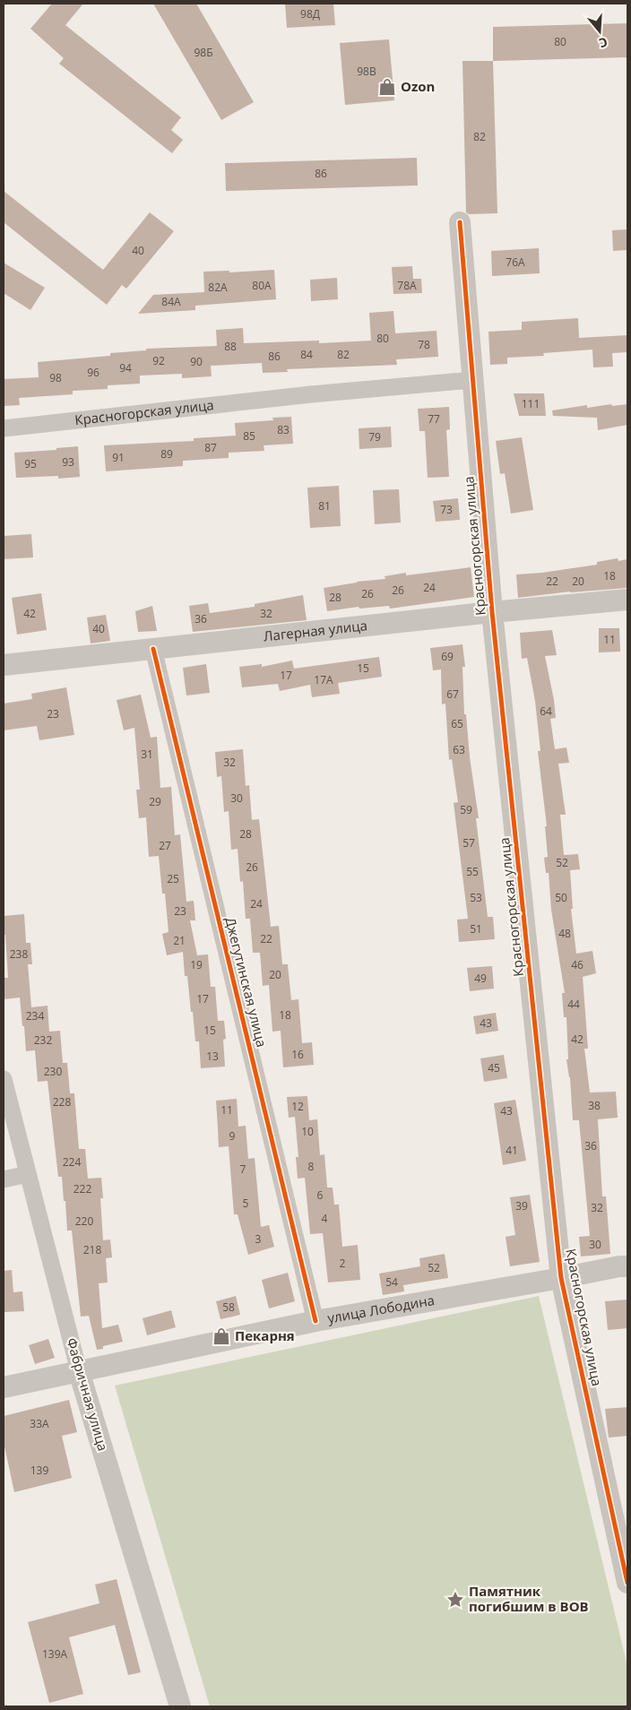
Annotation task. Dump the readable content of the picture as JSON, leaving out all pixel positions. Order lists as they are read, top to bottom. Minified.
{"streets":{"street":["Красногорская улица","Лагерная улица","Джегутинская улица","улица Лободина","Фабричная улица"]},"crossings":[["Красногорская улица","Лагерная улица"],["Красногорская улица","улица Лободина"],["Лагерная улица","Джегутинская улица"],["Джегутинская улица","улица Лободина"],["улица Лободина","Фабричная улица"]],"places":{"shop":["Ozon","Пекарня"],"place":["Памятник погибшим в ВОВ"]},"house_numbers":["98Д","80","98Б","98В","82","86","40","76А","80А","78А","82А","84А","80","78","88","84","82","86","92","90","94","96","98","111","77","83","85","79","87","89","91","93","95","81","73","18","22","20","24","26","26","28","42","32","36","40","11","69","15","17","17А","67","64","23","65","63","31","32","30","29","59","28","57","27","52","26","55","25","53","50","24","23","51","48","22","21","238","19","46","20","49","17","44","18","234","43","15","42","232","16","13","45","230","228","38","12","11","43","10","9","36","41","224","8","7","222","6","5","39","32","4","220","3","30","218","2","52","54","58","33А","139","139А"],"north":"bottom"}
